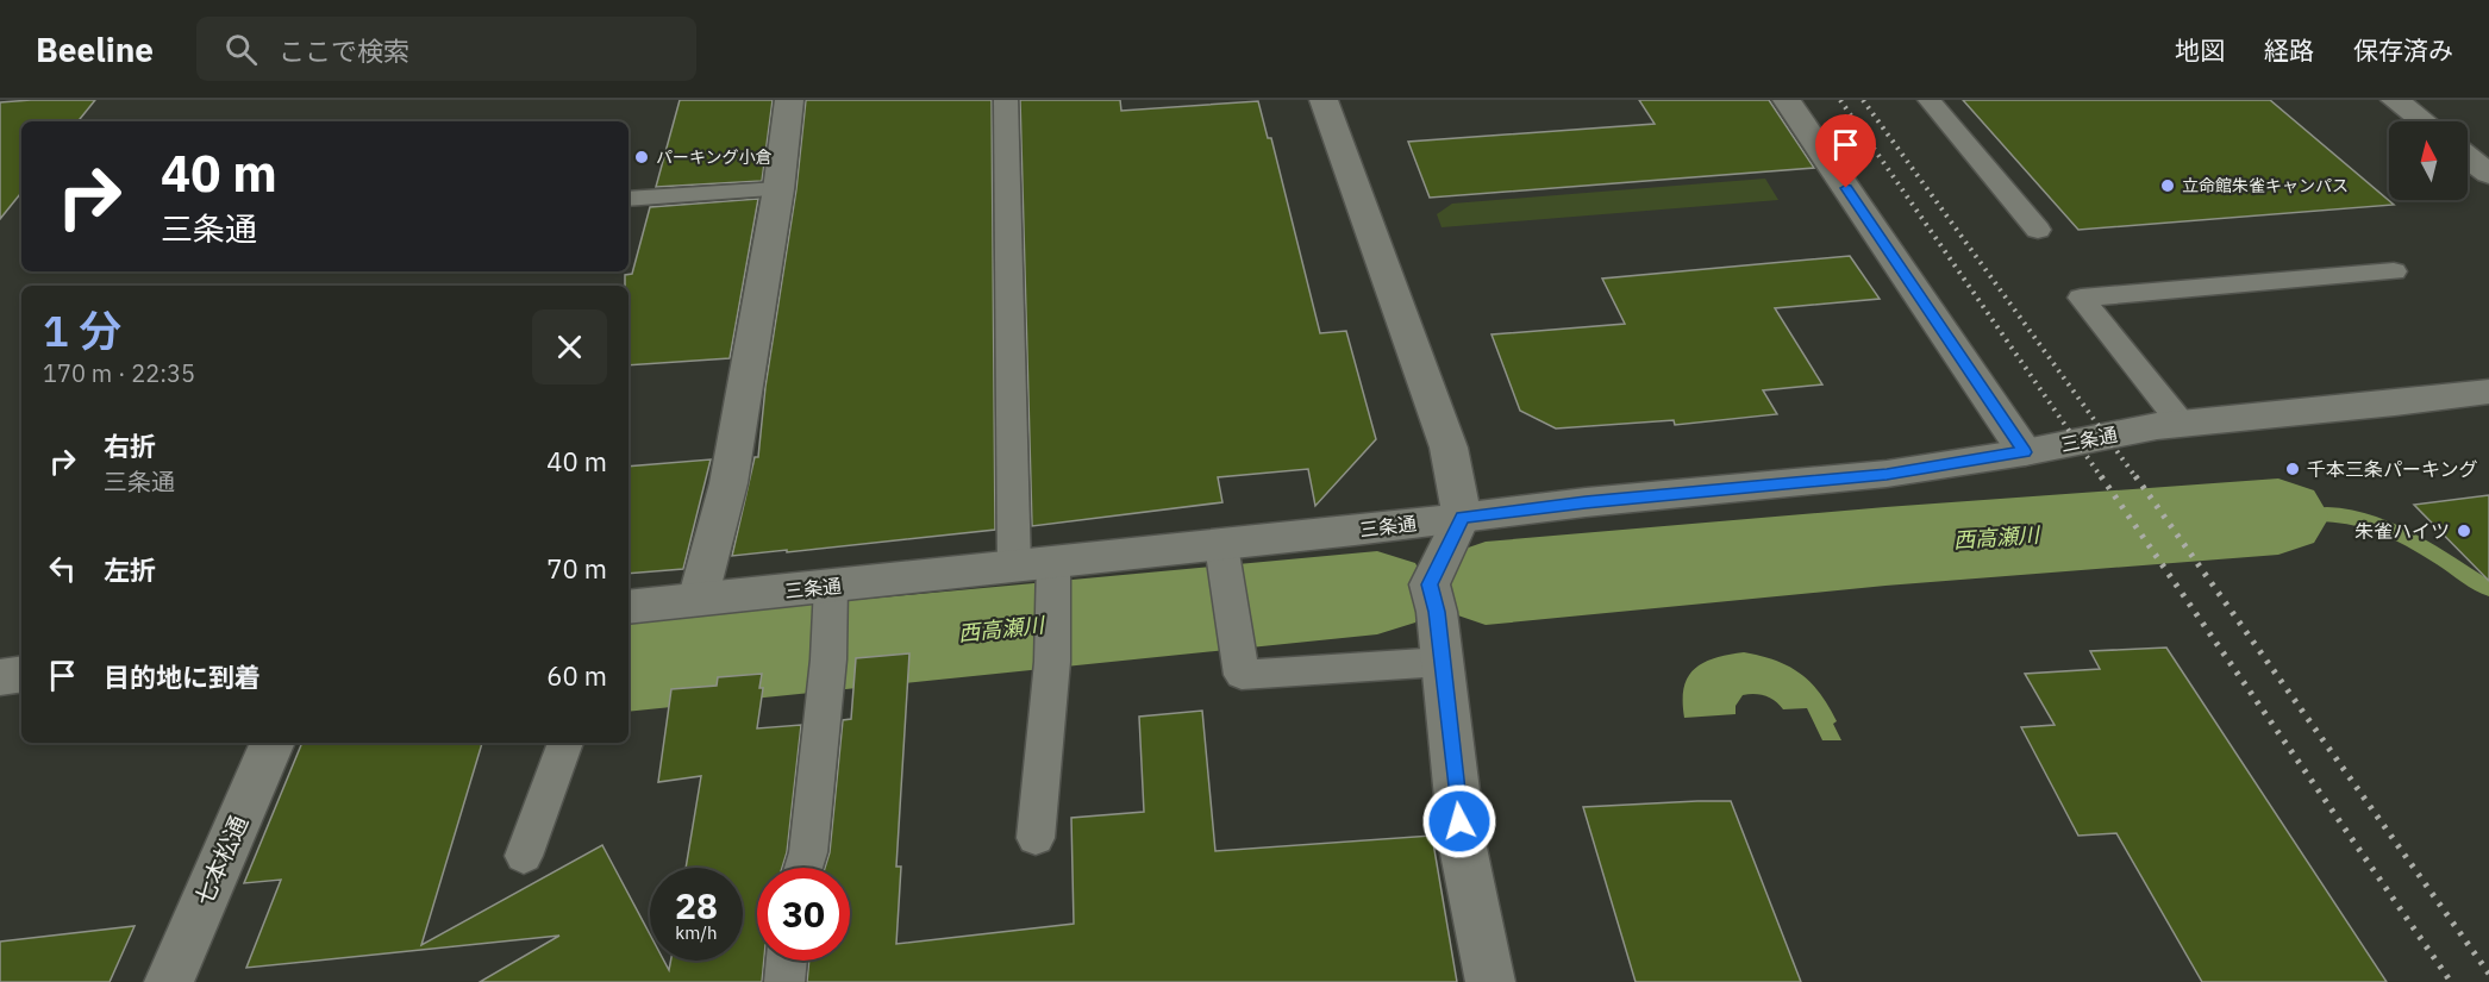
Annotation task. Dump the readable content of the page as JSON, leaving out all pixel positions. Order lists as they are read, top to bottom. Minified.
{"streets":{"street":["三条通","七本松通"]},"water":["西高瀬川"],"places":["パーキング小倉","立命館朱雀キャンパス","千本三条パーキング","朱雀ハイツ"],"north":"top","page":{"header":"Beeline","search":"ここで検索","nav":["地図","経路","保存済み"],"turn":["40 m","三条通"],"heading":["1 分","170 m · 22:35"],"list":[{"name":"右折","note":"三条通","value":"40 m"},{"name":"左折","value":"70 m"},{"name":"目的地に到着","value":"60 m"}],"speed":"28 km/h","limit":"30"}}
